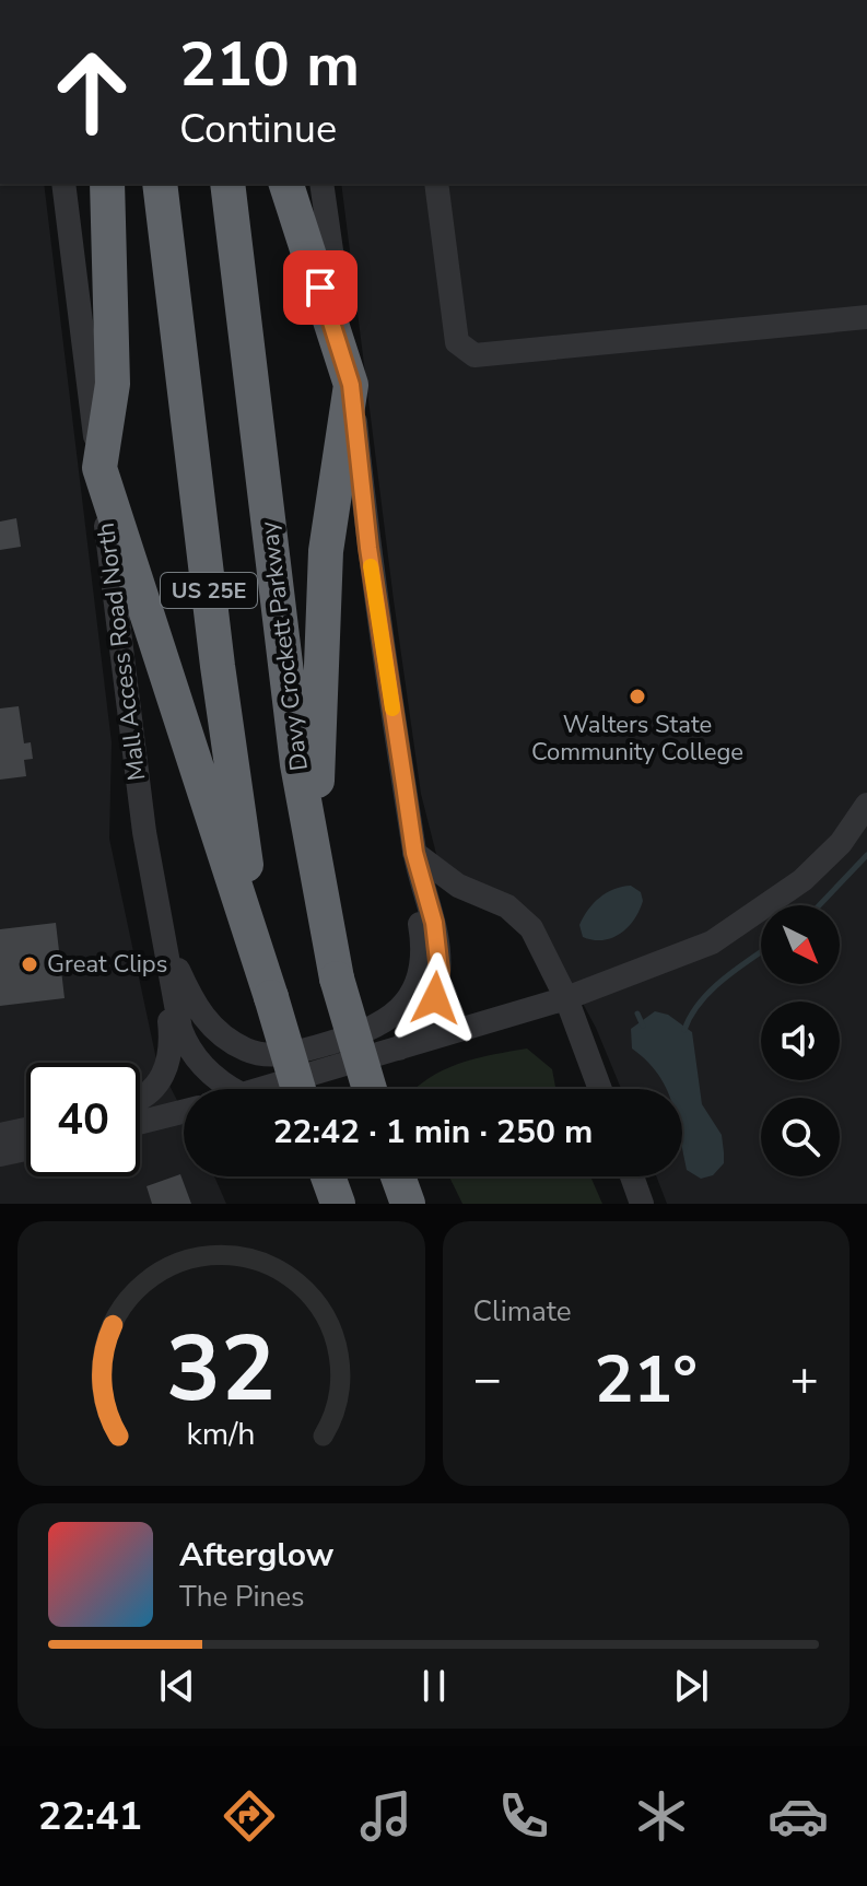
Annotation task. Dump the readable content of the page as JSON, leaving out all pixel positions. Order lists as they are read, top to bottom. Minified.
{"streets":{"highway":["US 25E","Davy Crockett Parkway"],"street":["Mall Access Road North"]},"places":["Walters State Community College","Great Clips"],"north":"bottom right","page":{"turn":["210 m","Continue"],"limit":"40","trip":"22:42 · 1 min · 250 m","tile":"Climate","heat":["−","21°","+"],"song":["Afterglow","The Pines"],"tabs":"22:41","gauge":["32","km/h"]}}
